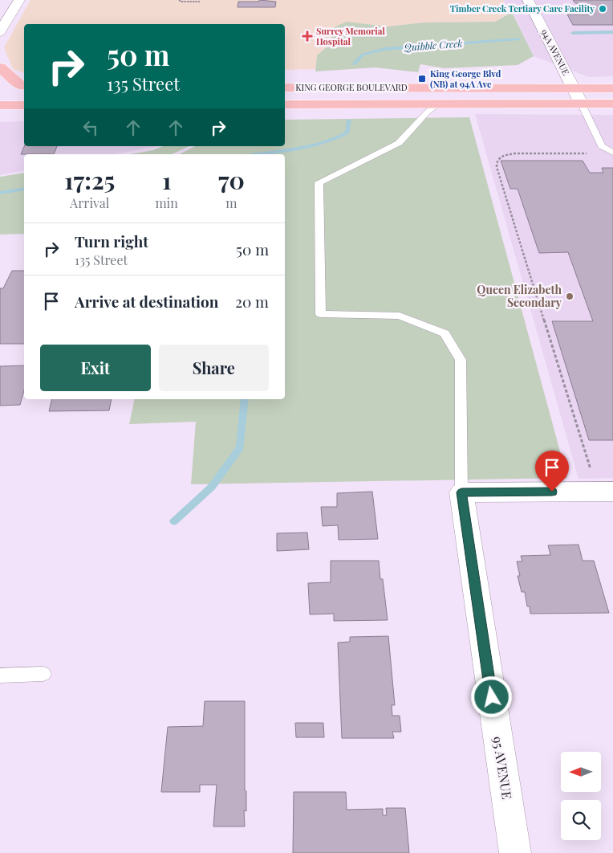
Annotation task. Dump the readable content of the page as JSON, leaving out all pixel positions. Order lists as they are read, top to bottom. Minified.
{"streets":{"main road":["KING GEORGE BOULEVARD"],"street":["94A AVENUE","95 AVENUE"]},"crossings":[["94A AVENUE","KING GEORGE BOULEVARD"]],"water":["Quibble Creek"],"places":{"other":["Timber Creek Tertiary Care Facility","Queen Elizabeth Secondary"],"health":["Surrey Memorial Hospital"],"transit":["King George Blvd (NB) at 94A Ave"]},"north":"left","page":{"turn":["50 m","135 Street"],"eta":["17:25","Arrival","1","min","70","m"],"list":[{"name":"Turn right","note":"135 Street","value":"50 m"},{"name":"Arrive at destination","value":"20 m"}],"buttons":["Exit","Share"]}}
